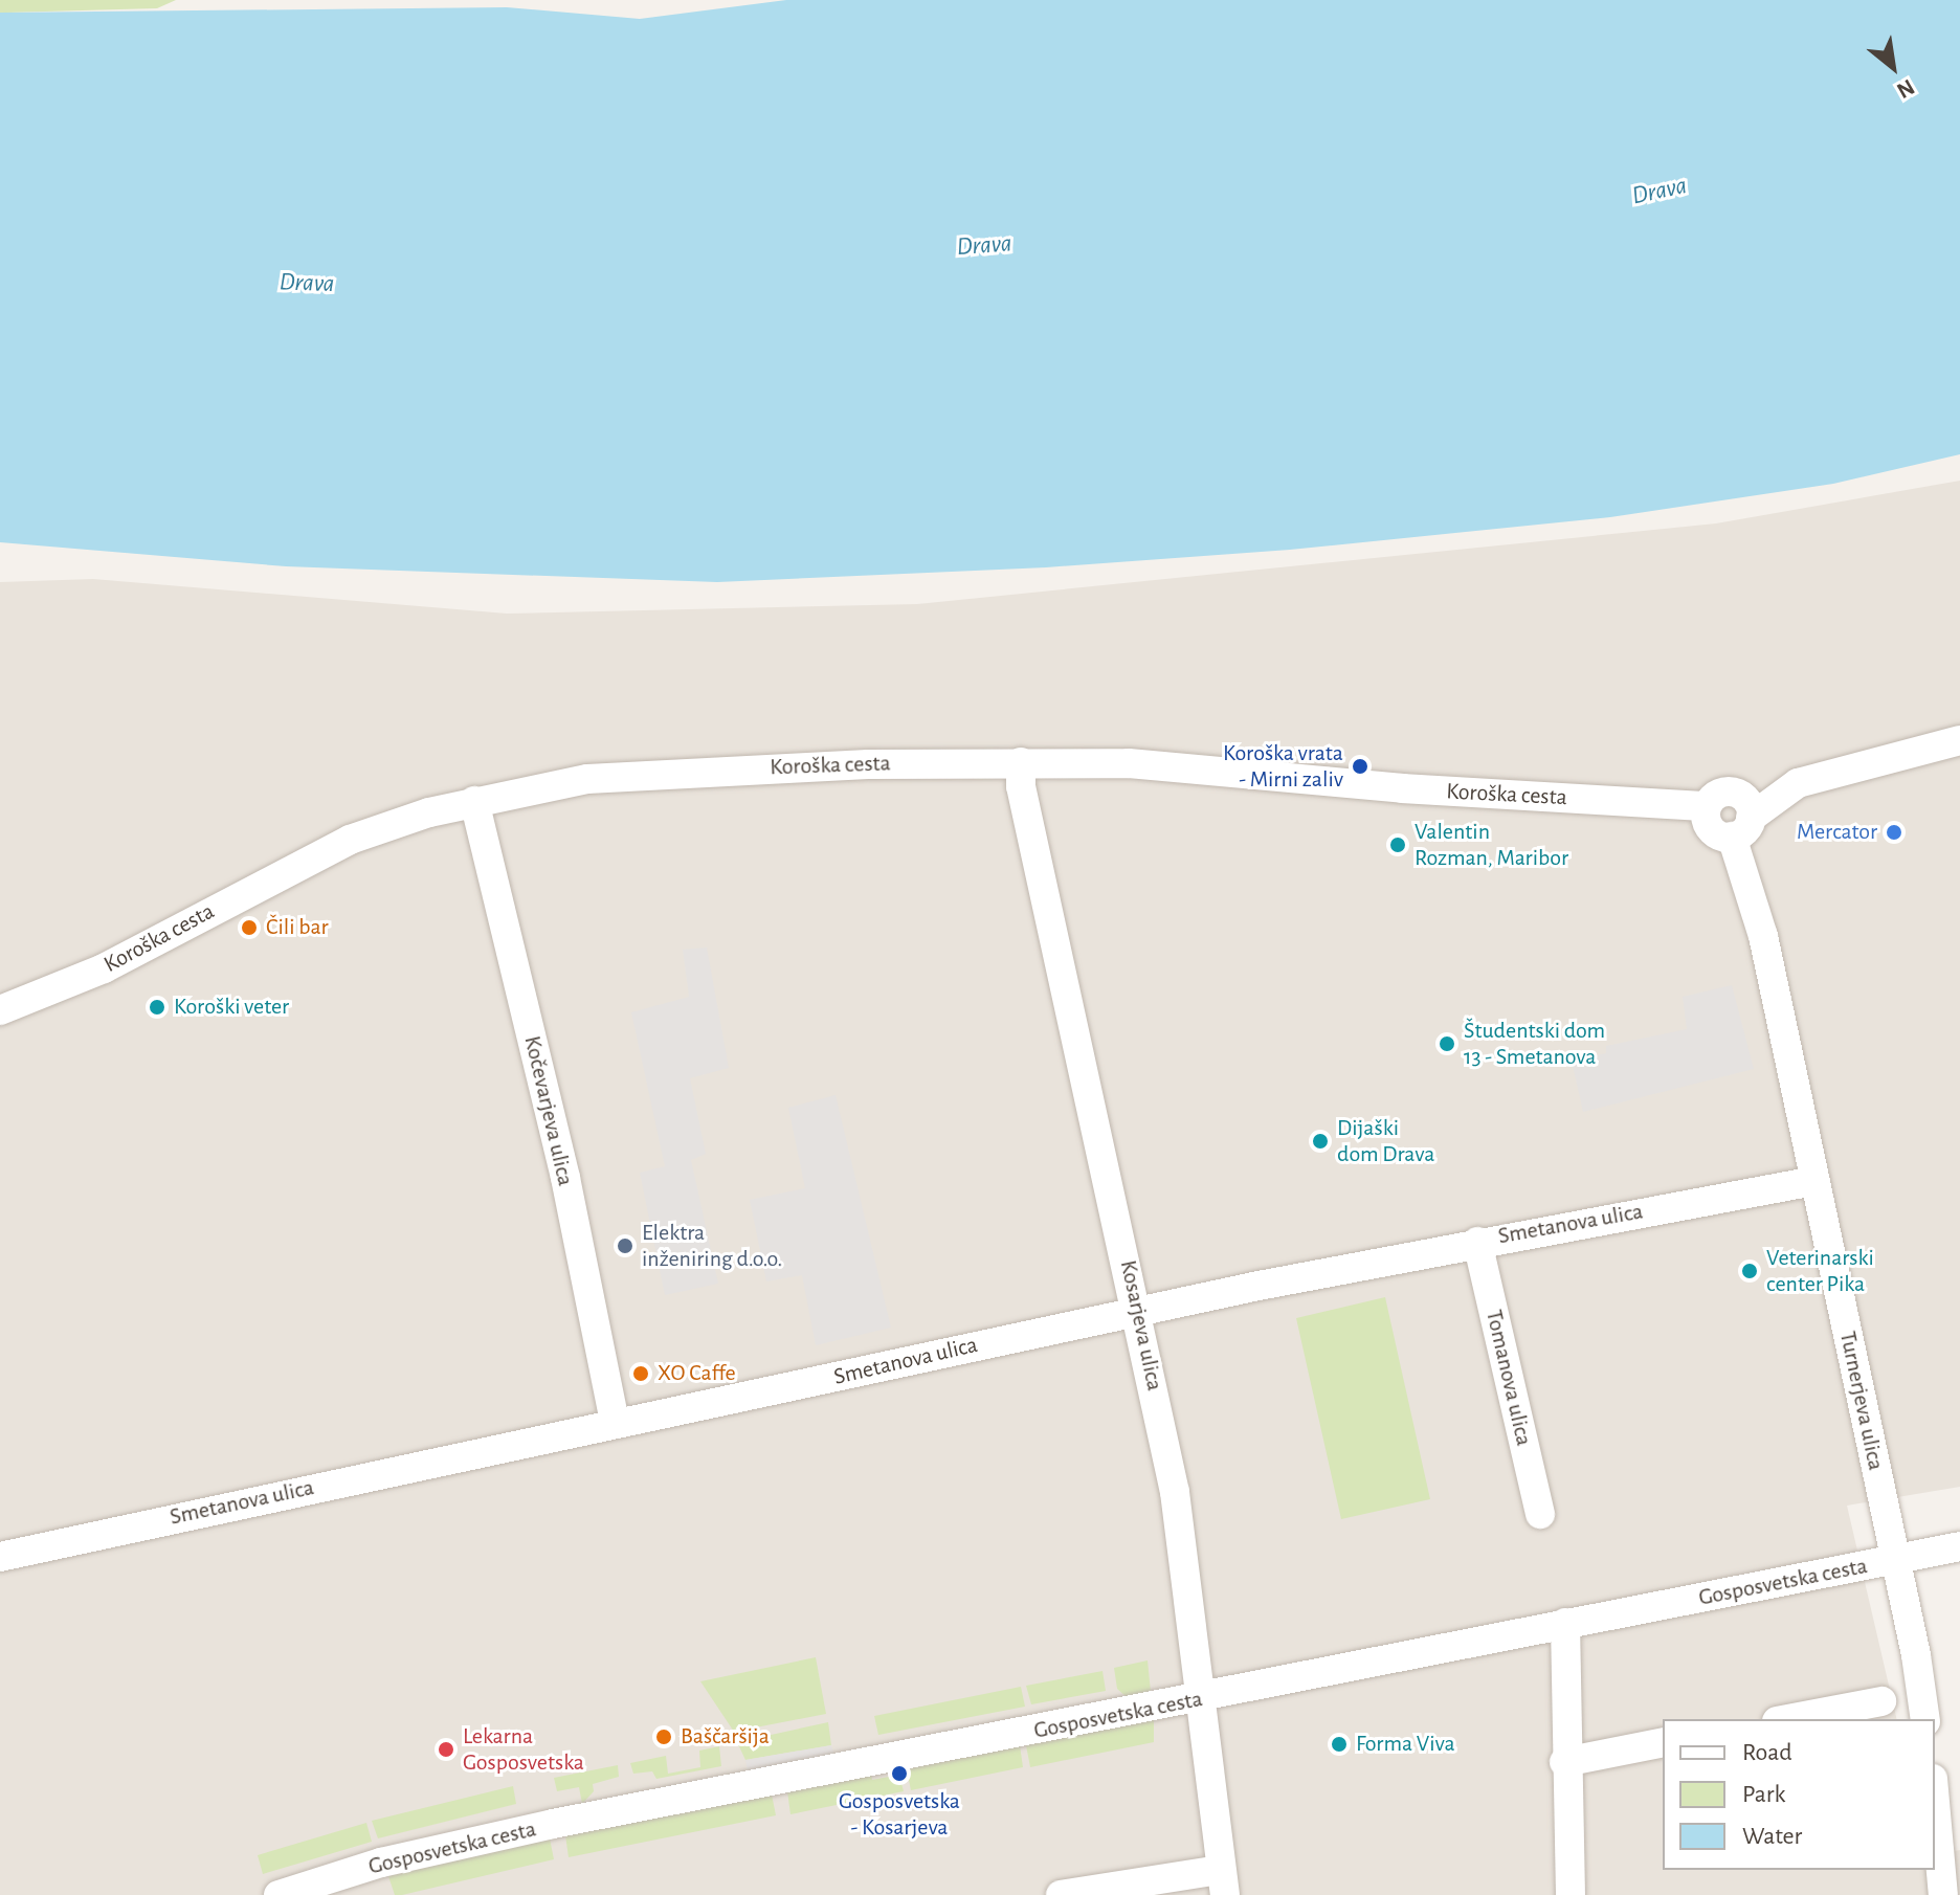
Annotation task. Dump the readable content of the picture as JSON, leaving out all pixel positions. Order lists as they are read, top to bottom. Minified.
{"streets":{"street":["Koroška cesta","Kočevarjeva ulica","Smetanova ulica","Kosarjeva ulica","Tomanova ulica","Turnerjeva ulica","Gosposvetska cesta"]},"crossings":[["Koroška cesta","Kočevarjeva ulica"],["Koroška cesta","Kosarjeva ulica"],["Koroška cesta","Turnerjeva ulica"],["Kočevarjeva ulica","Smetanova ulica"],["Smetanova ulica","Kosarjeva ulica"],["Smetanova ulica","Tomanova ulica"],["Smetanova ulica","Turnerjeva ulica"],["Kosarjeva ulica","Gosposvetska cesta"],["Turnerjeva ulica","Gosposvetska cesta"]],"water":["Drava"],"places":["Koroška vrata - Mirni zaliv","Mercator","Valentin Rozman, Maribor","Čili bar","Koroški veter","Študentski dom 13 - Smetanova","Dijaški dom Drava","Elektra inženiring d.o.o.","Veterinarski center Pika","XO Caffe","Baščaršija","Forma Viva","Lekarna Gosposvetska","Gosposvetska - Kosarjeva"],"legend":["Road","Park","Water"],"north":"bottom right"}
